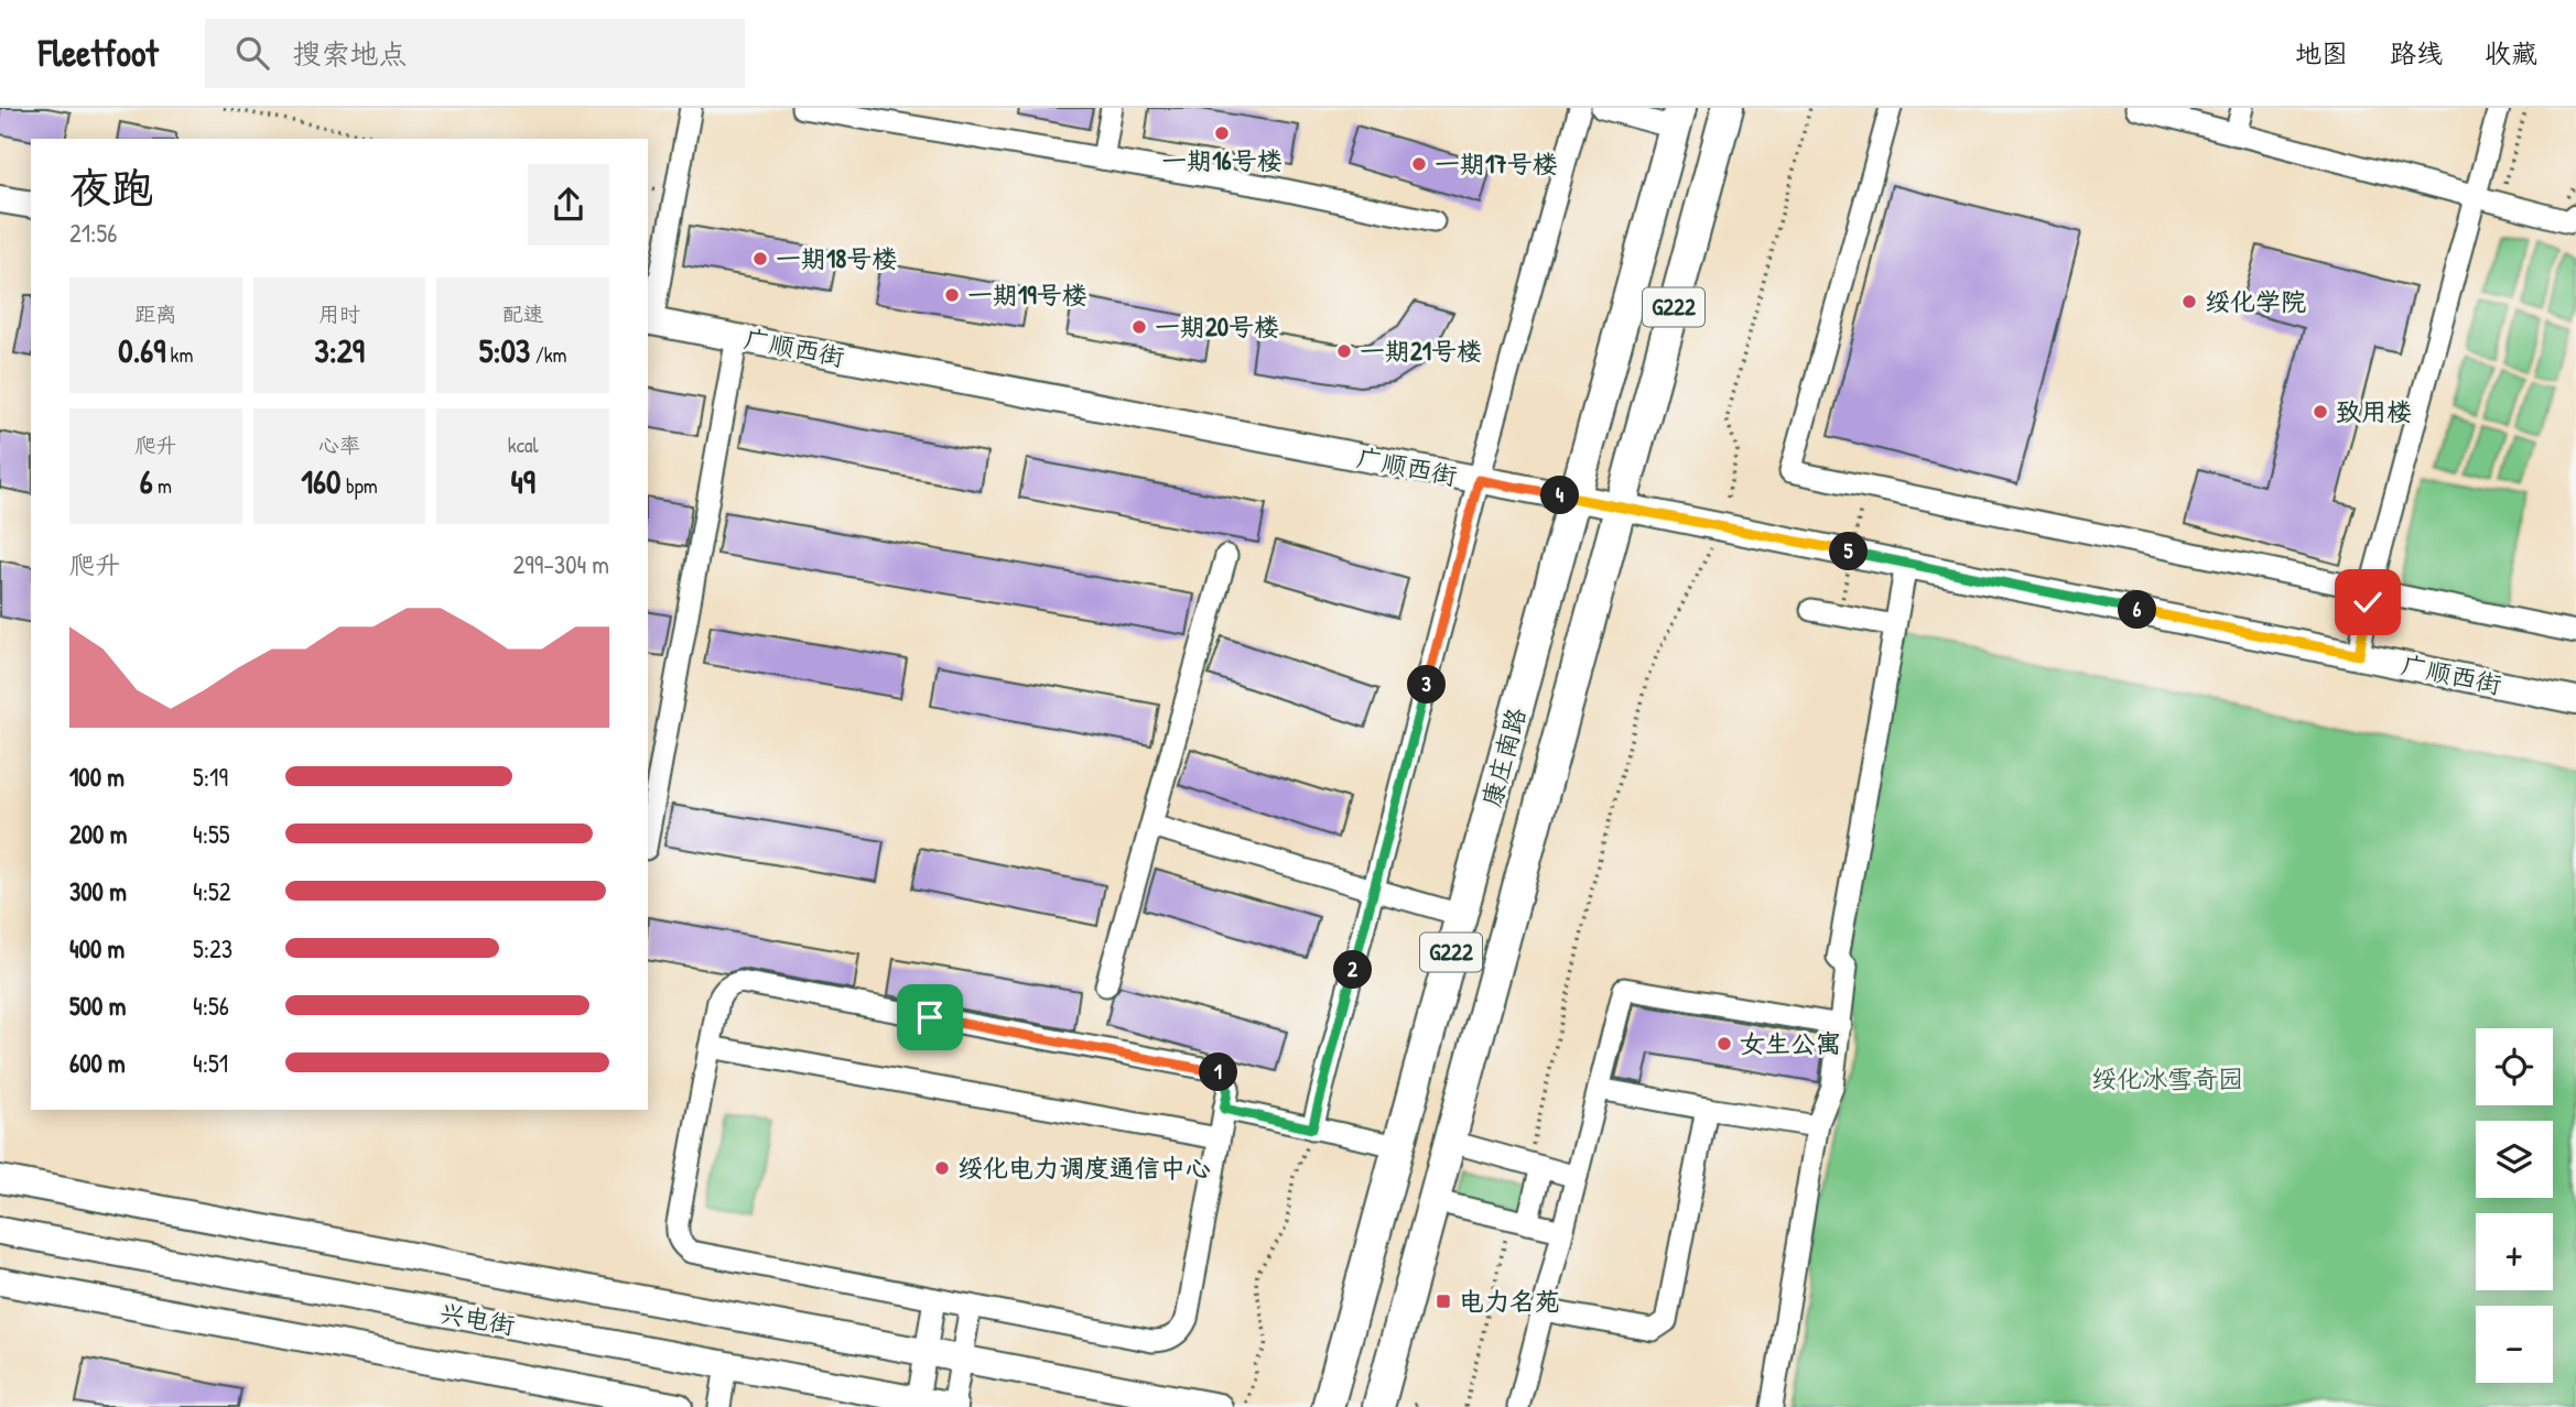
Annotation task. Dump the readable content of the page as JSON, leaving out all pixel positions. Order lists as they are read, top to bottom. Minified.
{"streets":{"highway":["G222","康庄南路"],"main road":["广顺西街","兴电街"]},"crossings":[["广顺西街","康庄南路"]],"parks":["绥化冰雪奇园"],"places":{"other":["一期16号楼","一期17号楼","一期18号楼","一期19号楼","绥化学院","一期20号楼","一期21号楼","致用楼","女生公寓","绥化电力调度通信中心"],"transit":["电力名苑"]},"page":{"header":"Fleetfoot","search":"搜索地点","nav":["地图","路线","收藏"],"heading":["夜跑","21:56"],"stats":[["距离","0.69 km"],["用时","3:29"],["配速","5:03 /km"],["爬升","6 m"],["心率","160 bpm"],["kcal","49"]],"pins":["4","5","6","3","2","1"],"chart":["爬升","299–304 m"],"list":[{"name":"100 m","note":"5:19"},{"name":"200 m","note":"4:55"},{"name":"300 m","note":"4:52"},{"name":"400 m","note":"5:23"},{"name":"500 m","note":"4:56"},{"name":"600 m","note":"4:51"}],"map_buttons":["+","−"]}}
